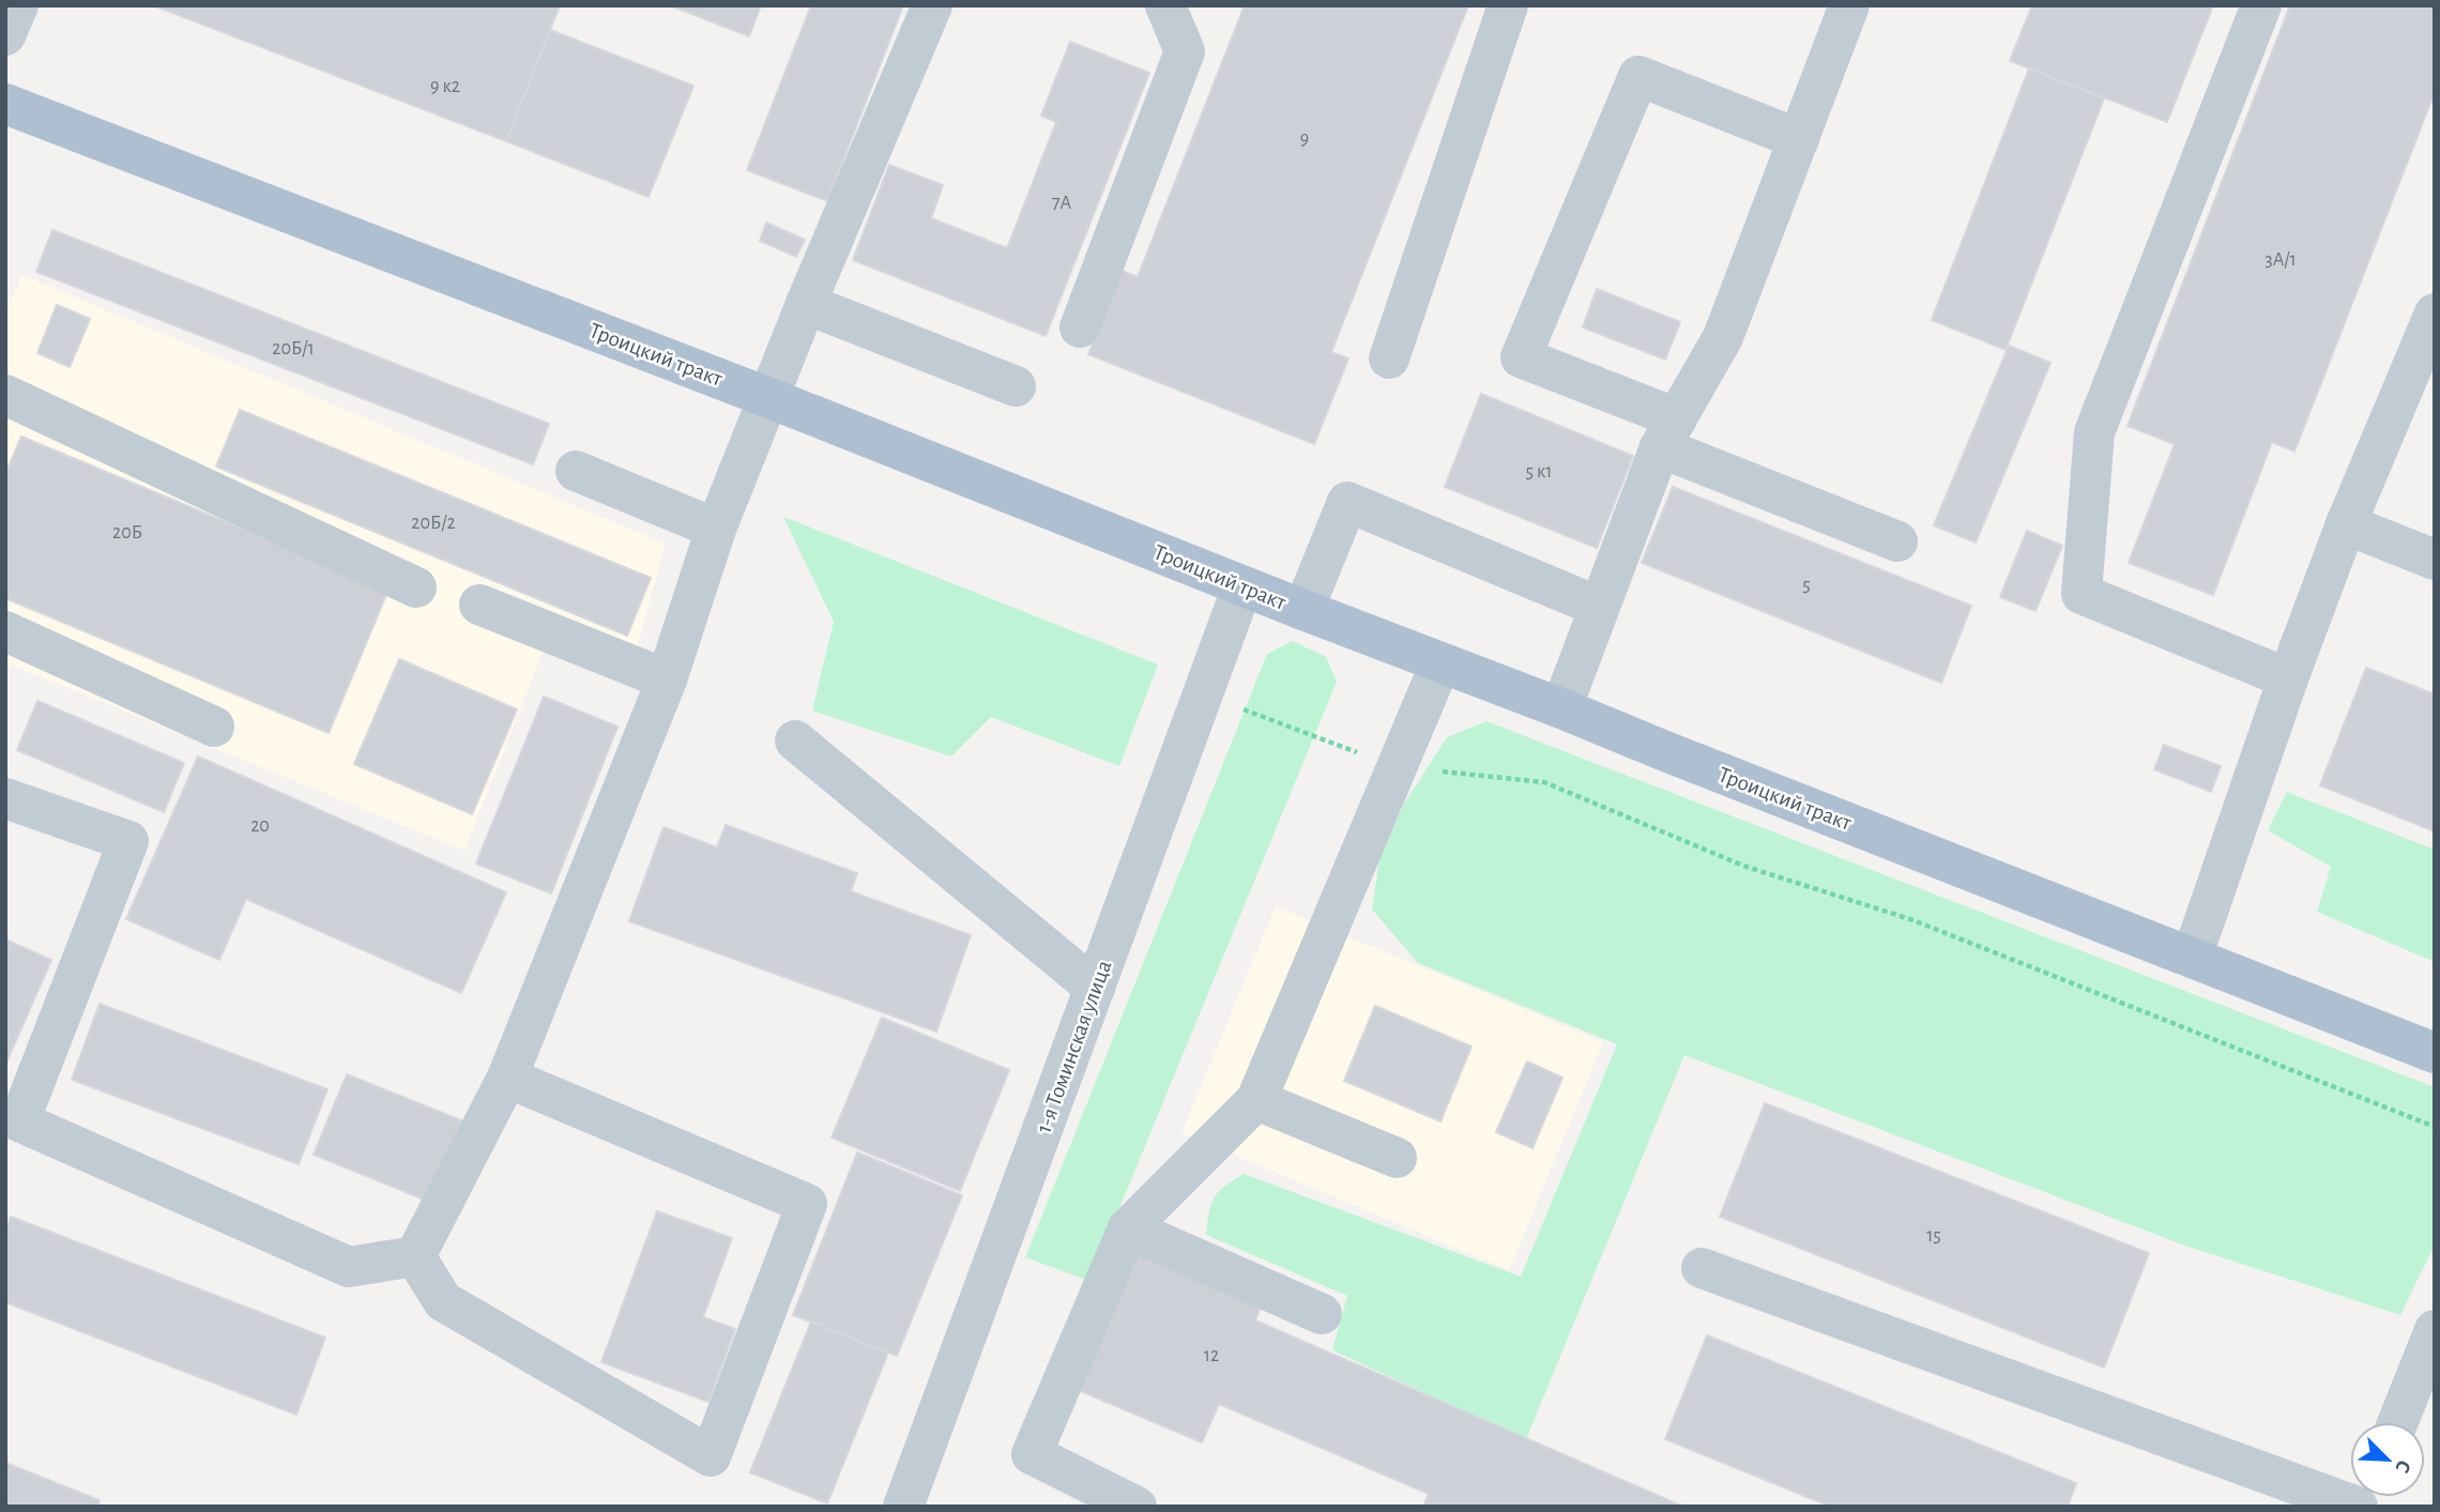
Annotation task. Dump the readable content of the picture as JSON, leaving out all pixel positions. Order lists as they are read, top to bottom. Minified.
{"streets":{"main road":["Троицкий тракт"],"street":["1-я Томинская улица"]},"crossings":[["Троицкий тракт","1-я Томинская улица"]],"house_numbers":["9 к2","9","7А","3А/1","20Б/1","5 к1","20Б/2","20Б","5","20","15","12"],"north":"bottom right"}
